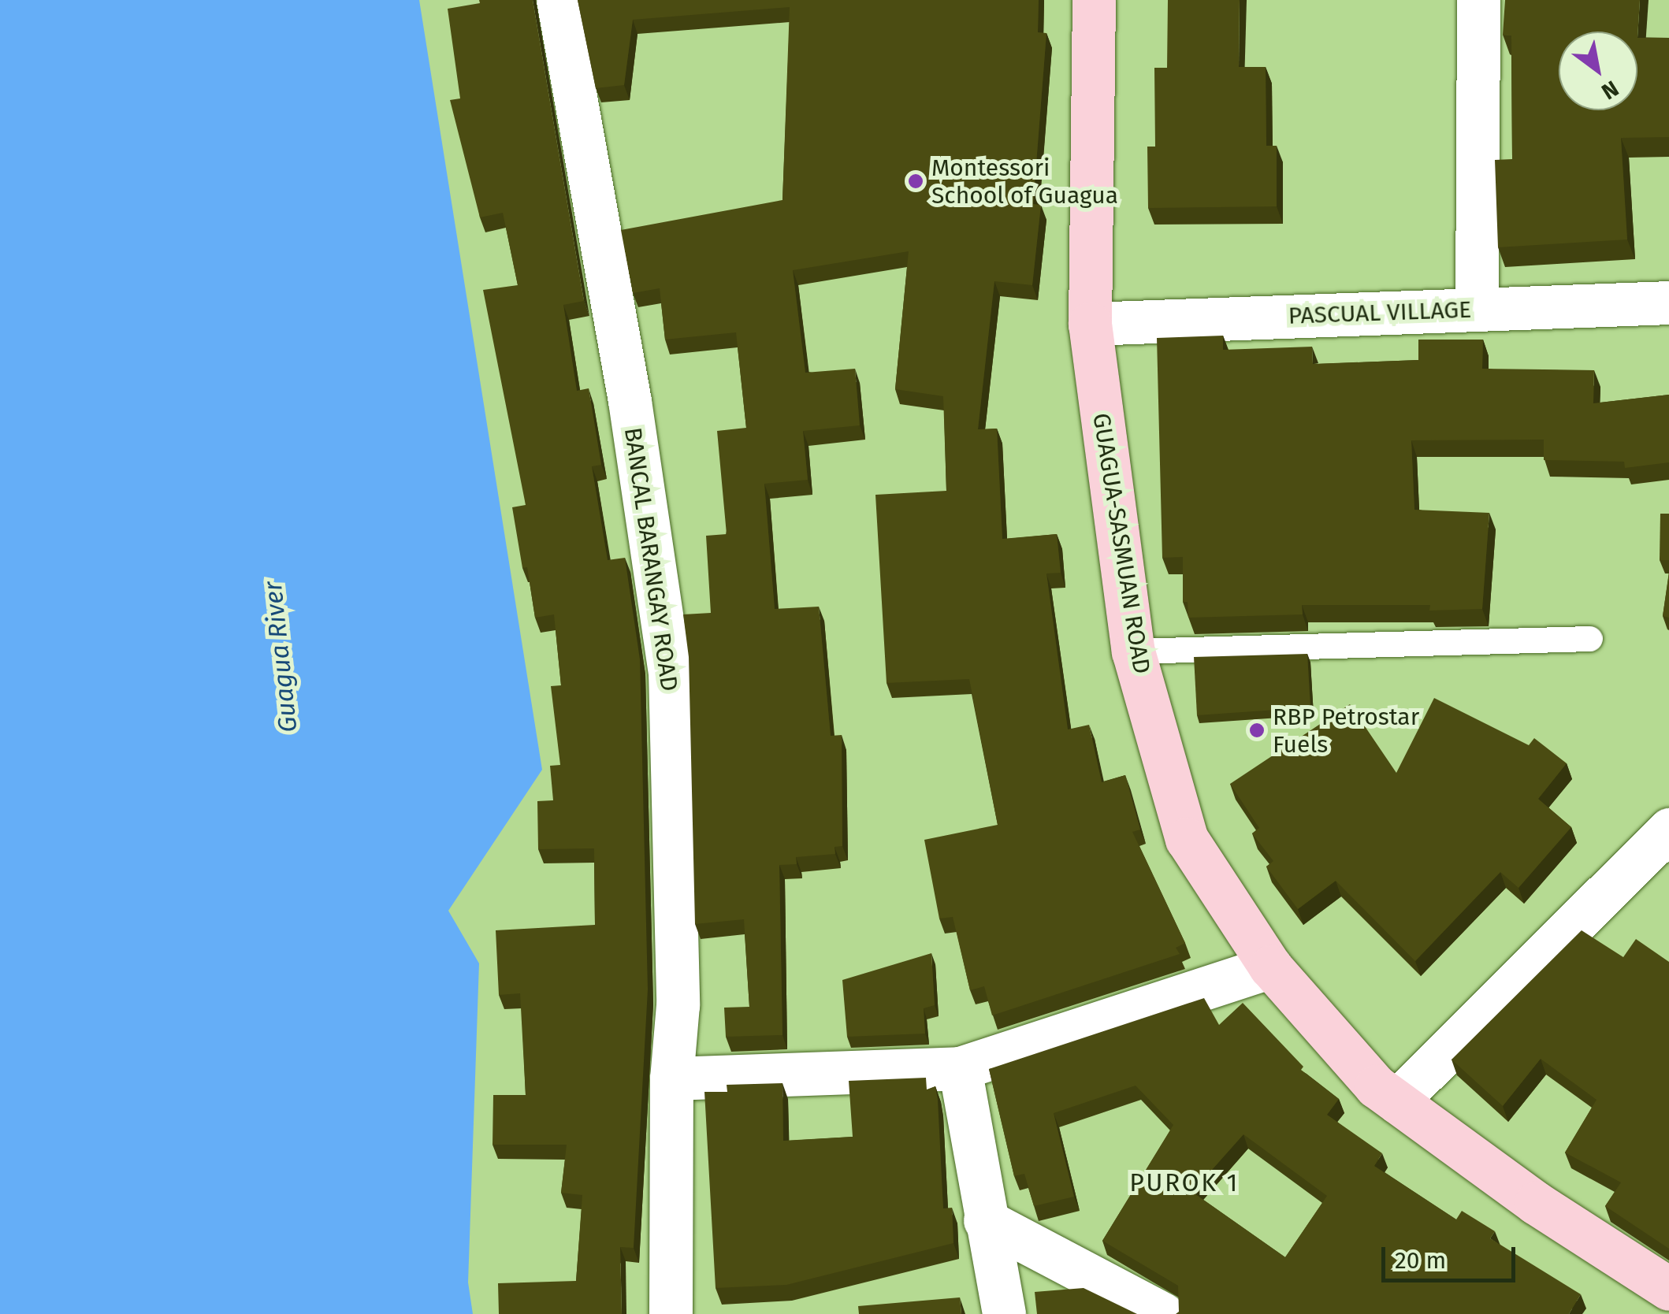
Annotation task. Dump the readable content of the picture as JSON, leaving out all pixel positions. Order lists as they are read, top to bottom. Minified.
{"streets":{"main road":["GUAGUA-SASMUAN ROAD"],"street":["PASCUAL VILLAGE","BANCAL BARANGAY ROAD"]},"crossings":[["PASCUAL VILLAGE","GUAGUA-SASMUAN ROAD"]],"districts":["PUROK 1"],"water":["Guagua River"],"places":["Montessori School of Guagua","RBP Petrostar Fuels"],"scale_bar":"20 m","north":"bottom right"}
